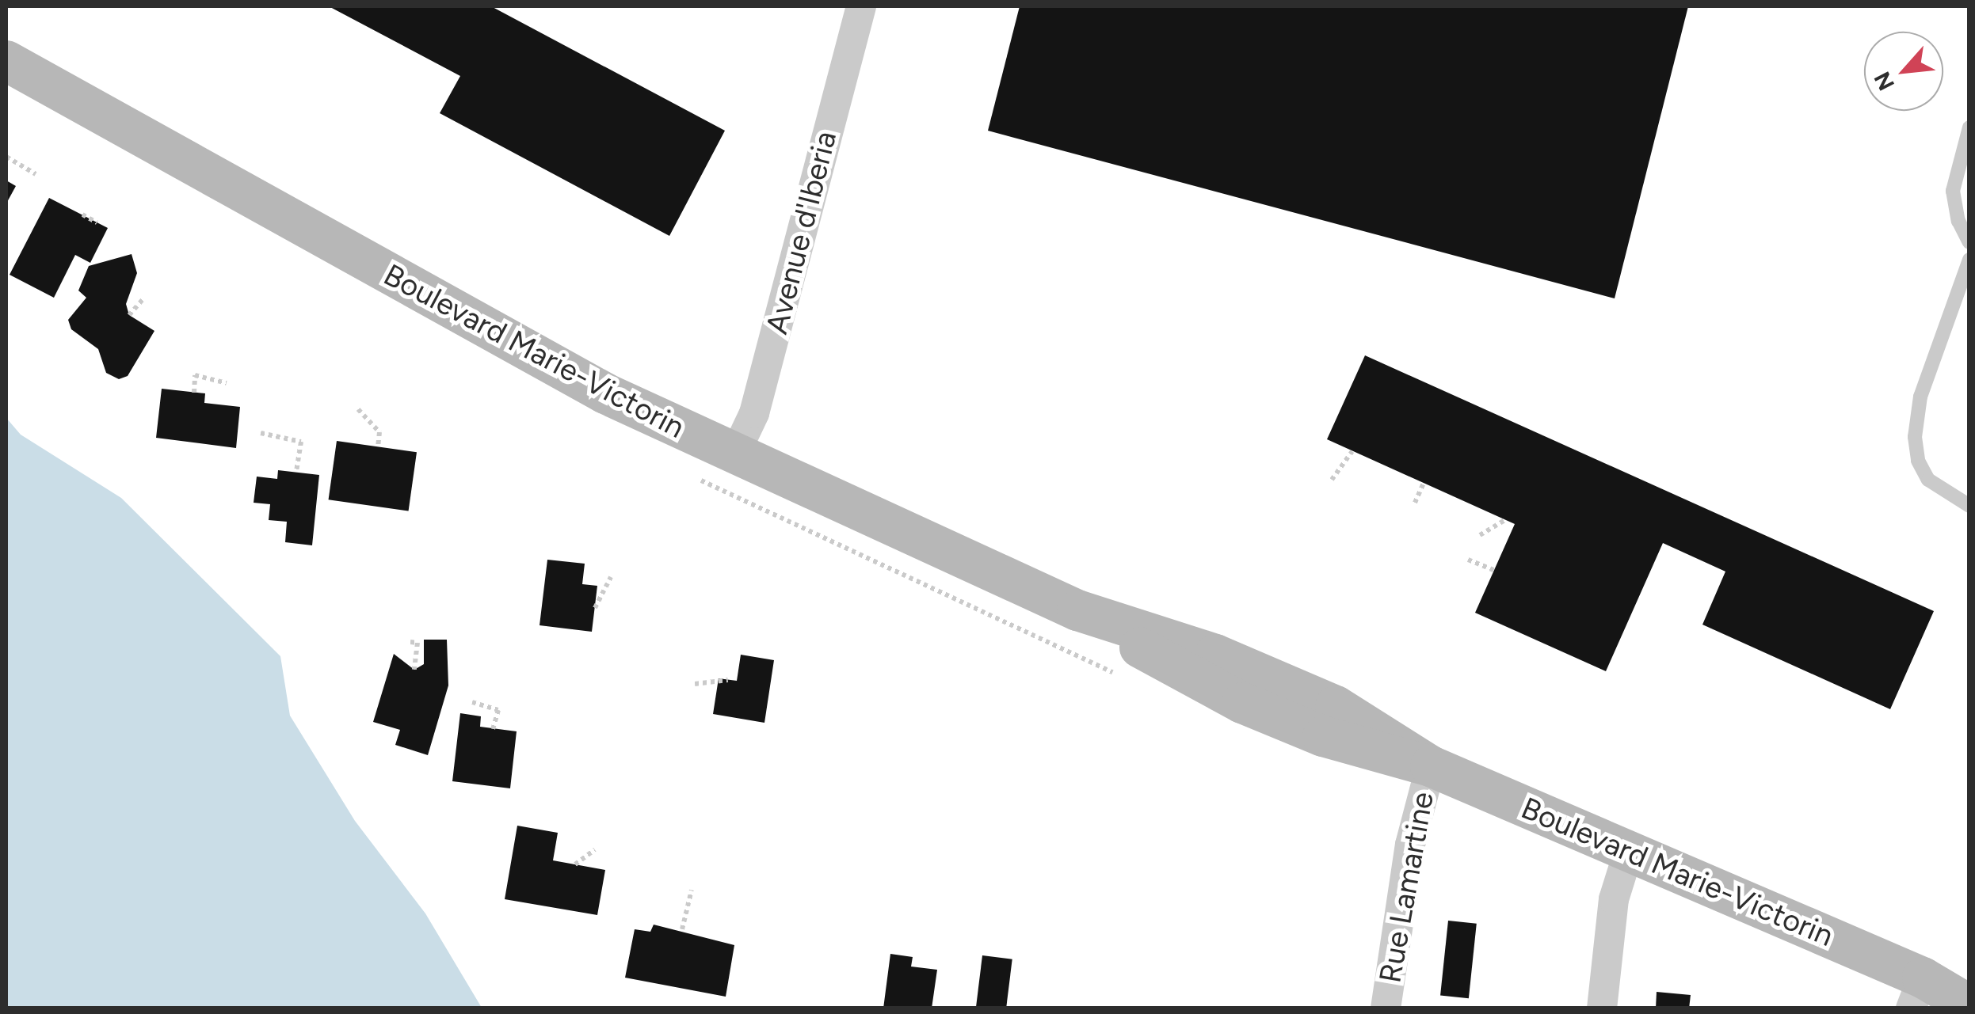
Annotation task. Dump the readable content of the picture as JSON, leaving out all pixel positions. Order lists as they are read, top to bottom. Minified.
{"streets":{"street":["Avenue d'Iberia","Boulevard Marie-Victorin","Rue Lamartine"]},"crossings":[["Avenue d'Iberia","Boulevard Marie-Victorin"],["Boulevard Marie-Victorin","Rue Lamartine"]],"north":"bottom left"}
